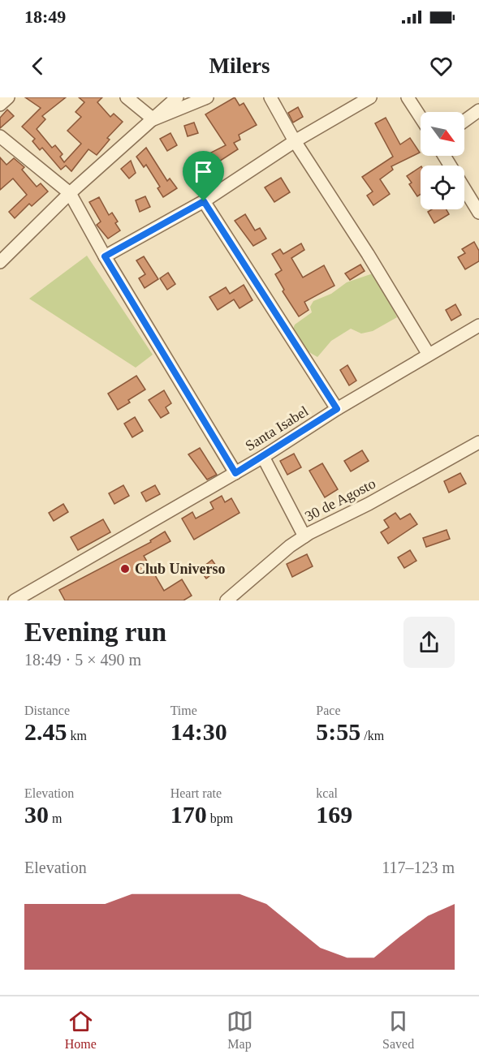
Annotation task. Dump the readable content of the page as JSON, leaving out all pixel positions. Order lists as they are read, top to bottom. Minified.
{"streets":{"street":["Santa Isabel","30 de Agosto"]},"places":["Club Universo"],"north":"bottom right","page":{"status":"18:49","header":"Milers","heading":["Evening run","18:49 · 5 × 490 m"],"stats":[["Distance","2.45 km"],["Time","14:30"],["Pace","5:55 /km"],["Elevation","30 m"],["Heart rate","170 bpm"],["kcal","169"]],"chart":["Elevation","117–123 m"],"tabs":["Home","Map","Saved"]}}
